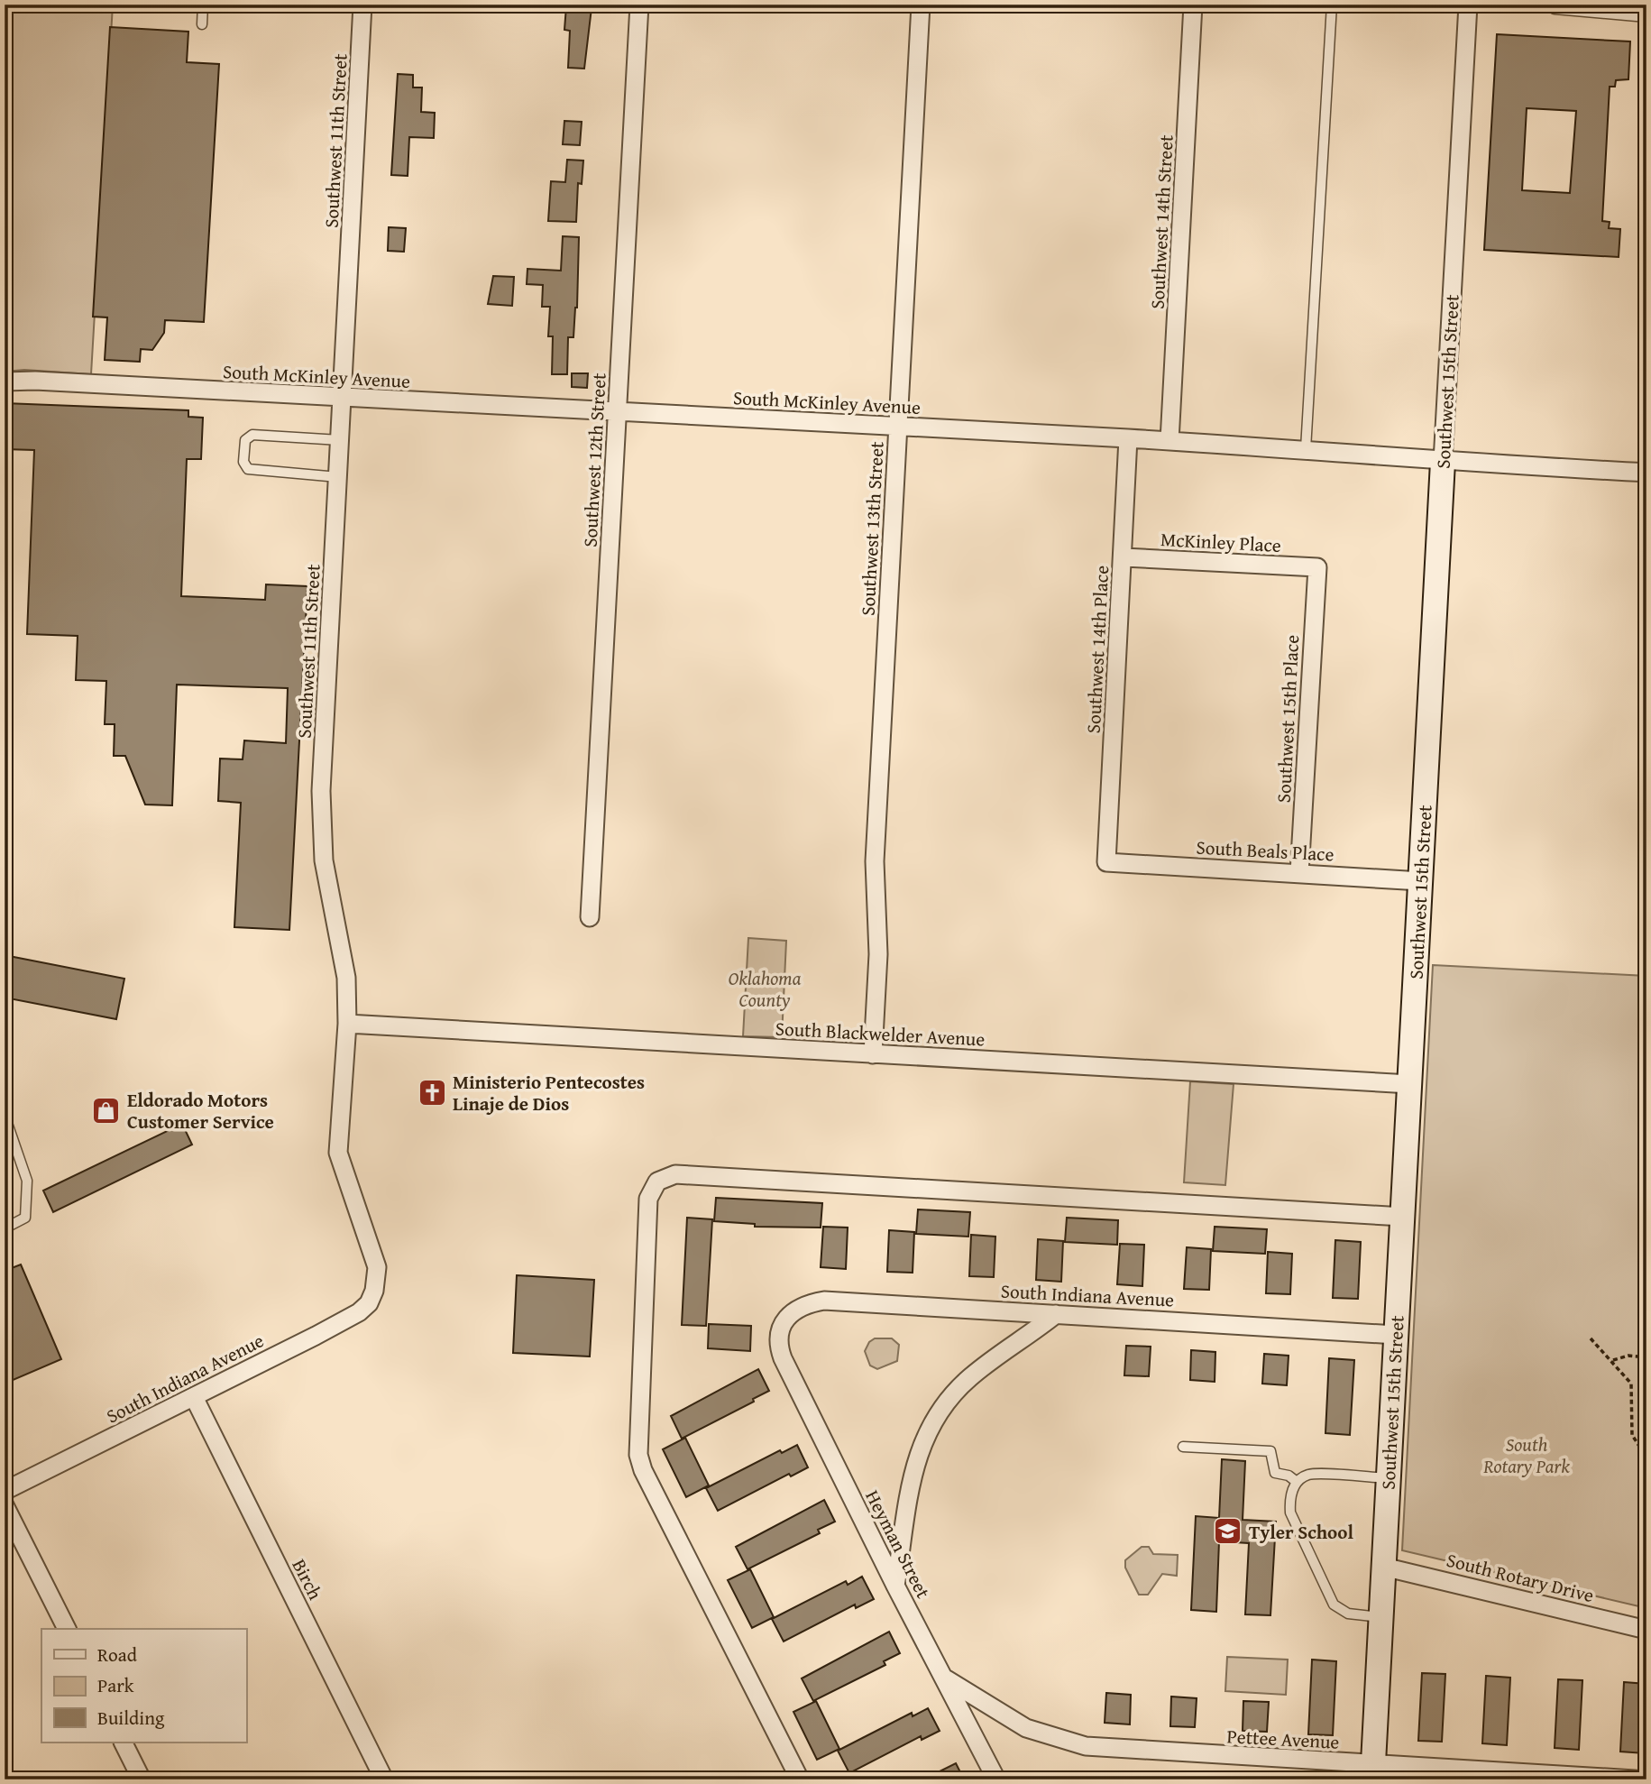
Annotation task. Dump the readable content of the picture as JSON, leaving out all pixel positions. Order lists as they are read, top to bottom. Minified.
{"streets":{"street":["Southwest 11th Street","Southwest 14th Street","South McKinley Avenue","Southwest 15th Street","Southwest 12th Street","Southwest 13th Street","McKinley Place","Southwest 14th Place","Southwest 15th Place","South Beals Place","South Blackwelder Avenue","South Indiana Avenue","Heyman Street","South Rotary Drive","Birch","Pettee Avenue"]},"crossings":[["Southwest 11th Street","South McKinley Avenue"],["Southwest 11th Street","South Blackwelder Avenue"],["Southwest 11th Street","South Indiana Avenue"],["Southwest 14th Street","South McKinley Avenue"],["South McKinley Avenue","Southwest 15th Street"],["South McKinley Avenue","Southwest 12th Street"],["South McKinley Avenue","Southwest 13th Street"],["South McKinley Avenue","Southwest 14th Place"],["Southwest 15th Street","South Beals Place"],["Southwest 15th Street","South Blackwelder Avenue"],["Southwest 15th Street","South Indiana Avenue"],["Southwest 15th Street","South Rotary Drive"],["Southwest 15th Street","Pettee Avenue"],["Southwest 13th Street","South Blackwelder Avenue"],["McKinley Place","Southwest 14th Place"],["McKinley Place","Southwest 15th Place"],["Southwest 14th Place","South Beals Place"],["Southwest 15th Place","South Beals Place"],["South Indiana Avenue","Heyman Street"],["South Indiana Avenue","Birch"],["Heyman Street","Pettee Avenue"]],"parks":["Oklahoma County","South Rotary Park"],"places":{"church":["Ministerio Pentecostes Linaje de Dios"],"shop":["Eldorado Motors Customer Service"],"school or university":["Tyler School"]},"legend":["Road","Park","Building"]}
